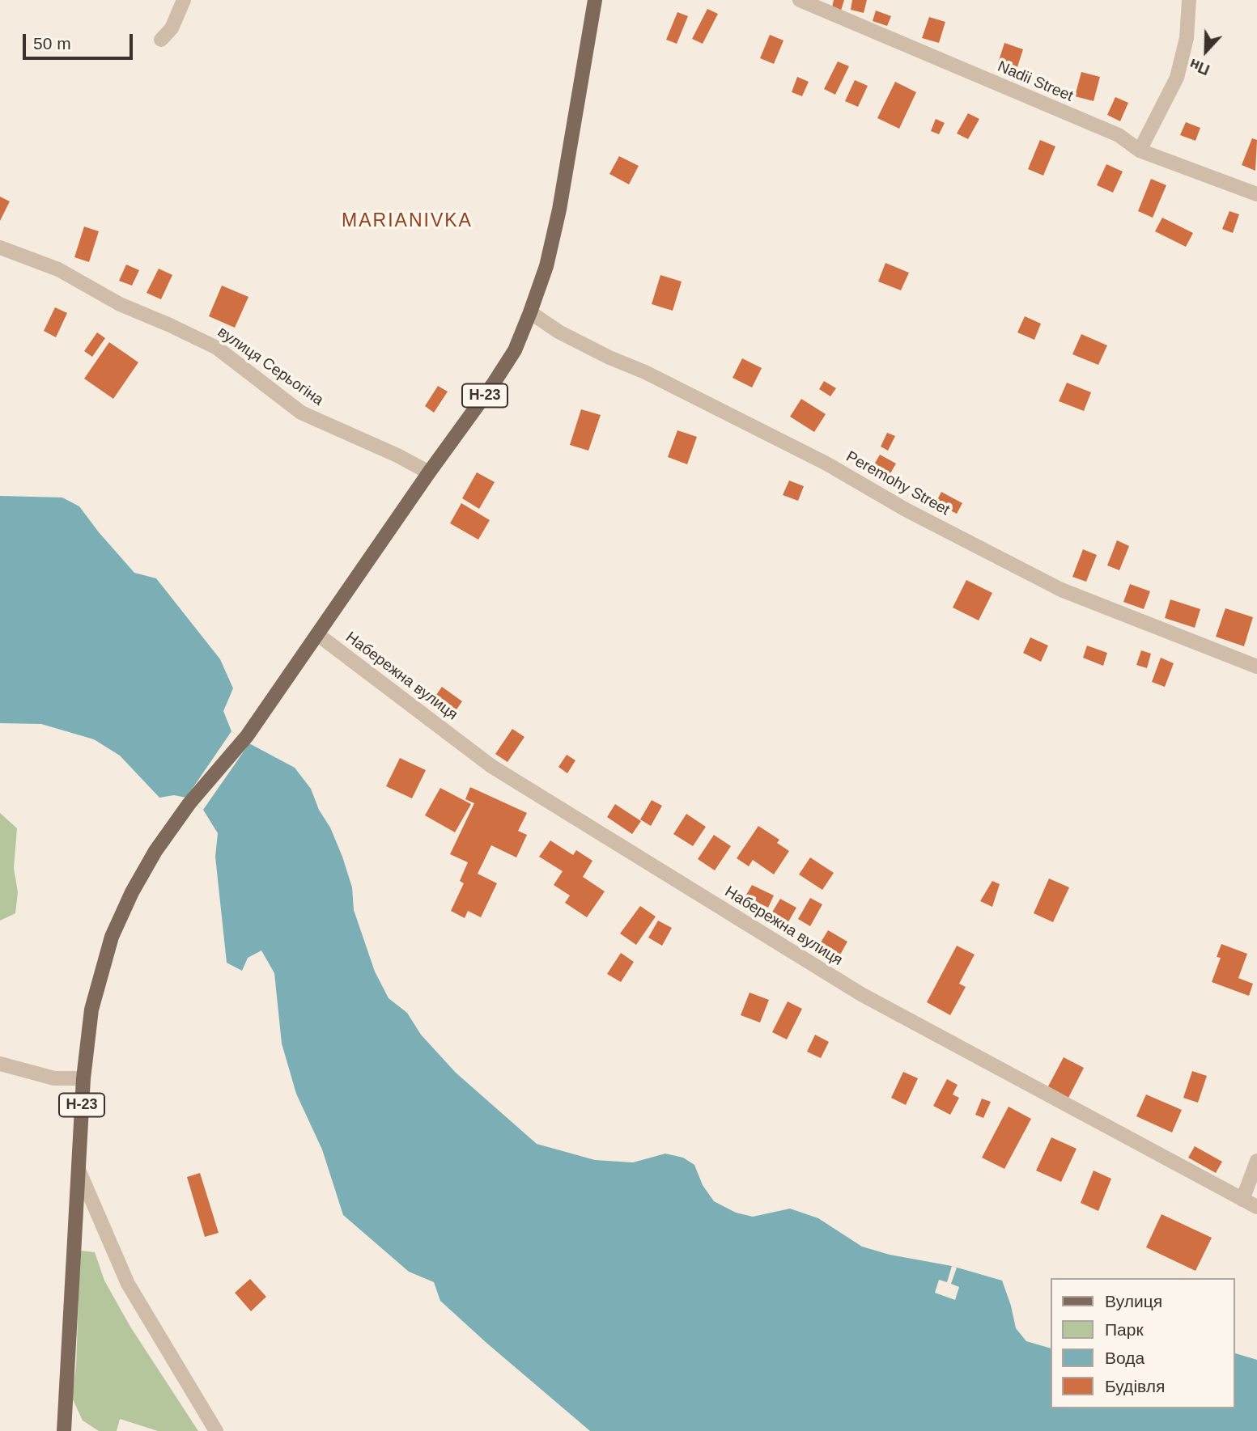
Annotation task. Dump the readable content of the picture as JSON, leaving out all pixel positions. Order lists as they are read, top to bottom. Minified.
{"streets":{"main road":["Н-23"],"street":["Nadii Street","вулиця Серьогіна","Peremohy Street","Набережна вулиця"]},"crossings":[["вулиця Серьогіна","Н-23"],["Н-23","Peremohy Street"],["Н-23","Набережна вулиця"]],"districts":["MARIANIVKA"],"legend":["Вулиця","Парк","Вода","Будівля"],"scale_bar":"50 m","north":"bottom"}
